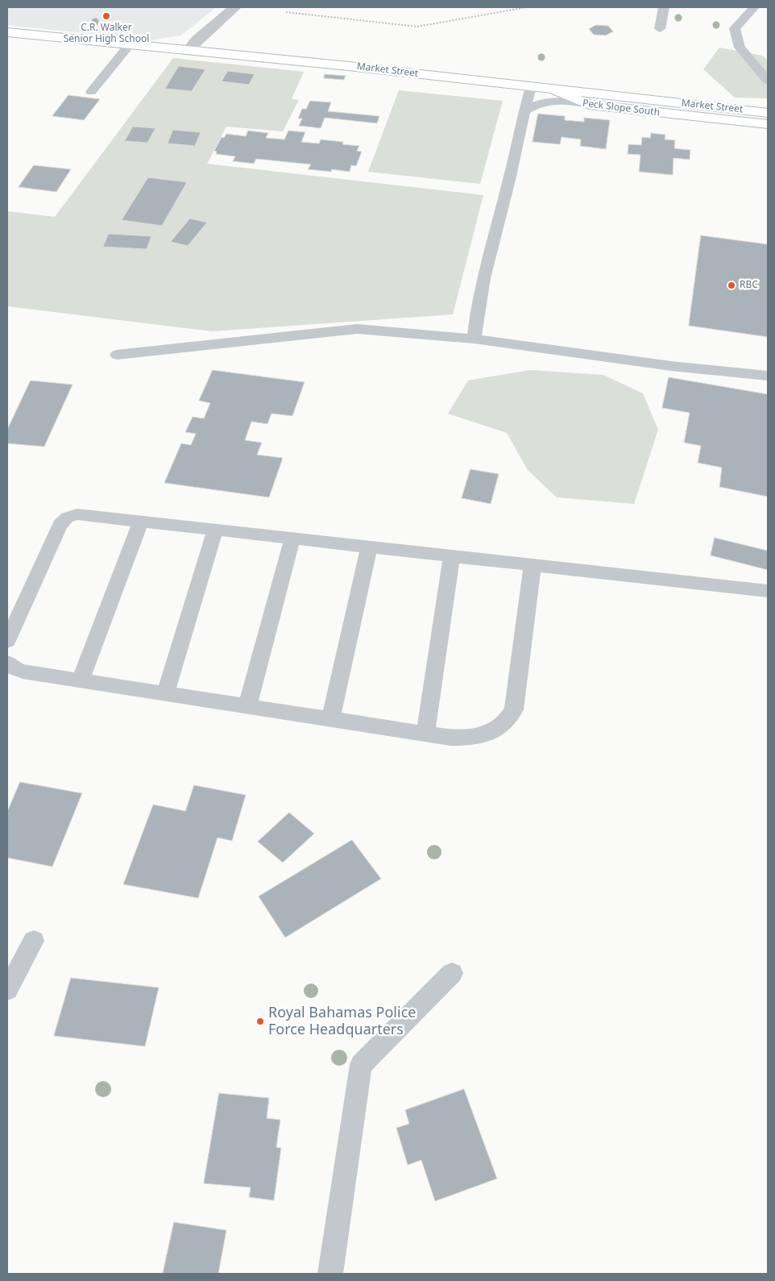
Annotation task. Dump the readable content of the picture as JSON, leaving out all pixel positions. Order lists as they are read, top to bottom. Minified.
{"streets":{"main road":["Market Street","Peck Slope South"]},"places":["C.R. Walker Senior High School","RBC","Royal Bahamas Police Force Headquarters"]}
